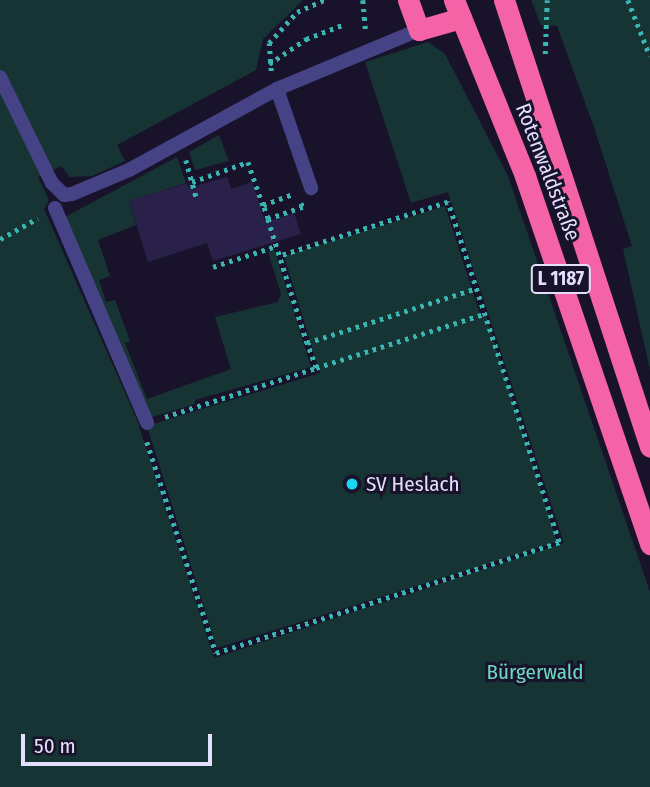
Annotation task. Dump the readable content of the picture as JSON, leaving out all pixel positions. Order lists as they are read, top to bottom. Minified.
{"streets":{"highway":["Rotenwaldstraße","L 1187"]},"parks":["Bürgerwald"],"places":["SV Heslach"],"scale_bar":"50 m"}
